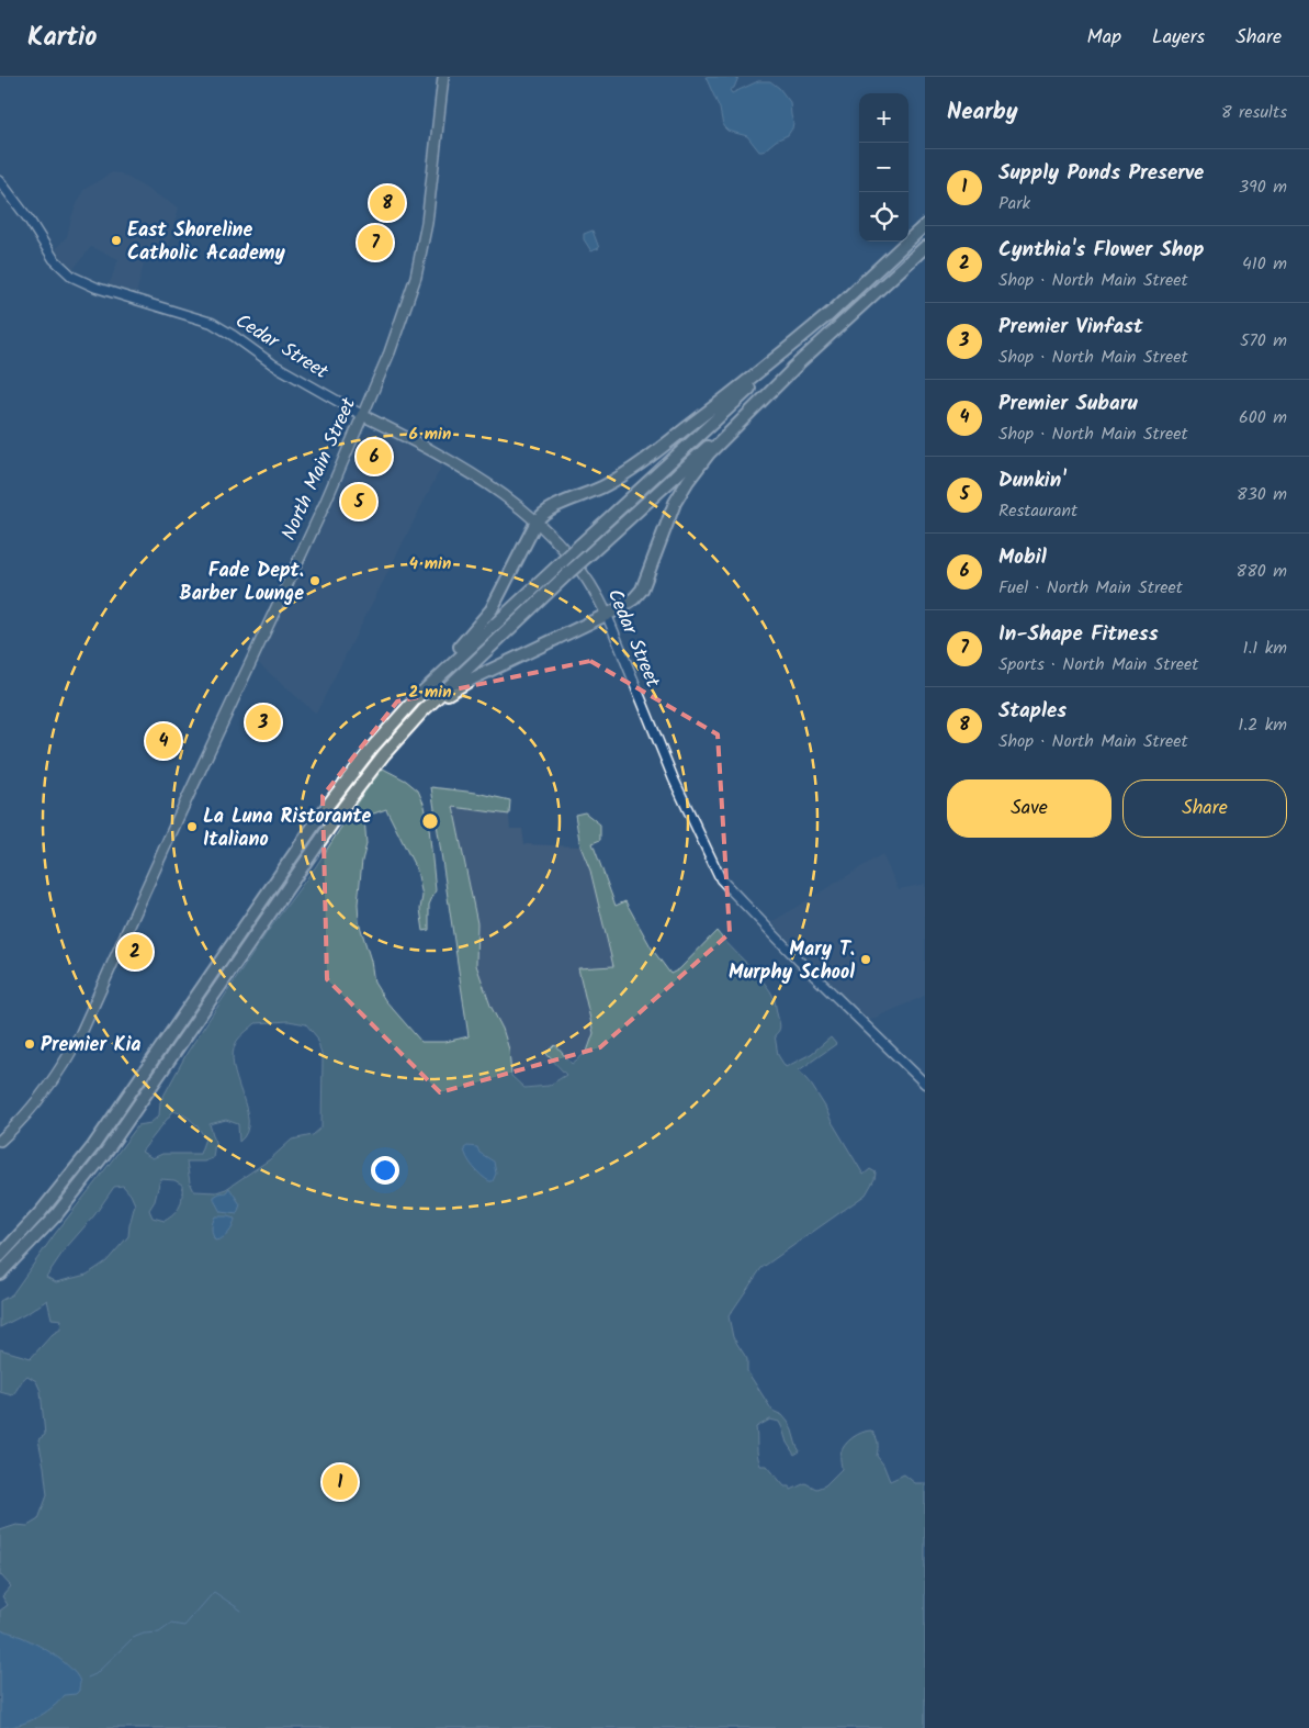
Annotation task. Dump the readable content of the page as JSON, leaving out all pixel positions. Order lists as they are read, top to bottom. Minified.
{"streets":{"main road":["Cedar Street","North Main Street"]},"crossings":[["Cedar Street","North Main Street"]],"places":["East Shoreline Catholic Academy","Fade Dept. Barber Lounge","La Luna Ristorante Italiano","Mary T. Murphy School","Premier Kia"],"page":{"header":"Kartio","nav":["Map","Layers","Share"],"heading":["Nearby","8 results"],"map_buttons":["+","−"],"list":[{"mark":"1","name":"Supply Ponds Preserve","note":"Park","value":"390 m"},{"mark":"2","name":"Cynthia's Flower Shop","note":"Shop · North Main Street","value":"410 m"},{"mark":"3","name":"Premier Vinfast","note":"Shop · North Main Street","value":"570 m"},{"mark":"4","name":"Premier Subaru","note":"Shop · North Main Street","value":"600 m"},{"mark":"5","name":"Dunkin'","note":"Restaurant","value":"830 m"},{"mark":"6","name":"Mobil","note":"Fuel · North Main Street","value":"880 m"},{"mark":"7","name":"In-Shape Fitness","note":"Sports · North Main Street","value":"1.1 km"},{"mark":"8","name":"Staples","note":"Shop · North Main Street","value":"1.2 km"}],"pins":["8","7","6","5","3","4","2","1"],"buttons":["Save","Share"]},"rings":["6 min","4 min","2 min"]}
